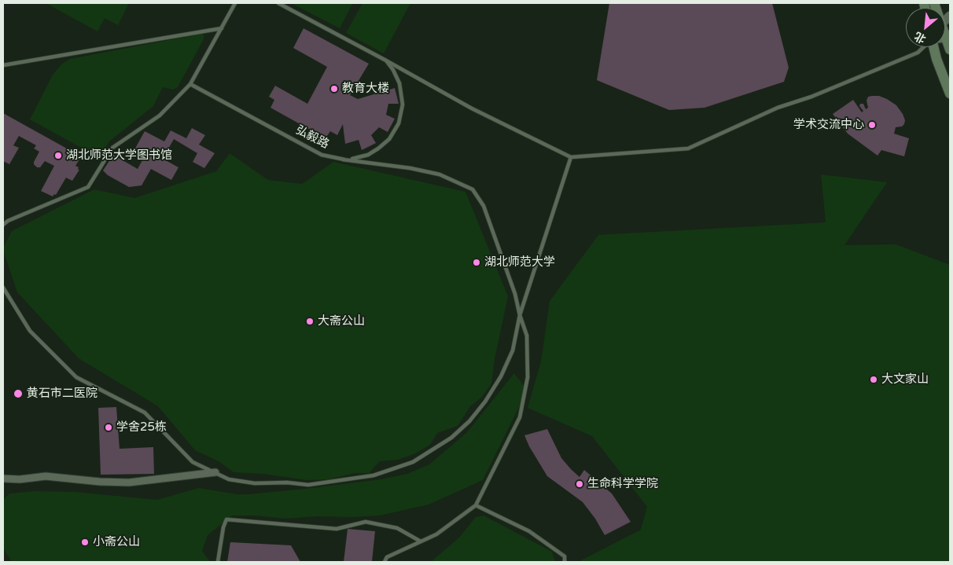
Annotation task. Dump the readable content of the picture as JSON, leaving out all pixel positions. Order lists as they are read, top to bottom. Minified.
{"streets":{"lane":["弘毅路"]},"places":["教育大楼","学术交流中心","湖北师范大学图书馆","湖北师范大学","大斋公山","大文家山","黄石市二医院","学舍25栋","生命科学学院","小斋公山"],"north":"bottom left"}
